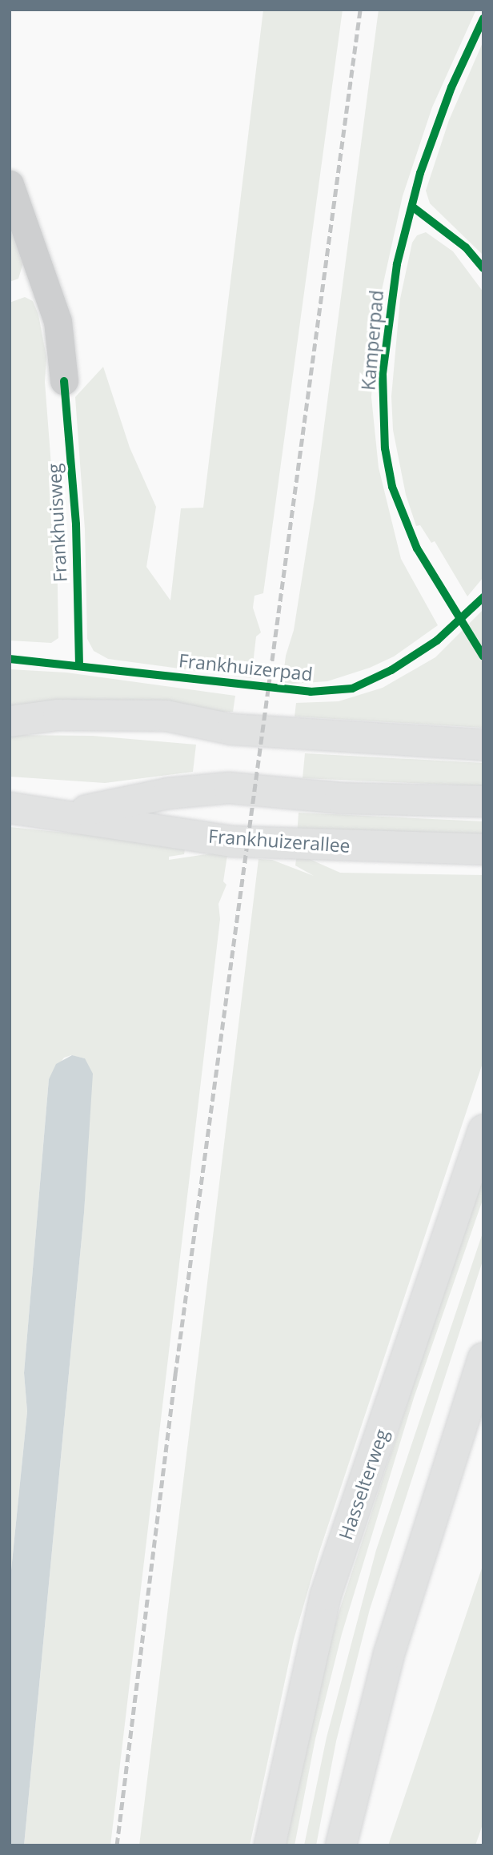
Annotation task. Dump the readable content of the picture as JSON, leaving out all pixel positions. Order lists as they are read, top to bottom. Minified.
{"streets":{"main road":["Frankhuizerallee","Hasselterweg"],"cycle path":["Kamperpad","Frankhuisweg","Frankhuizerpad"]}}
